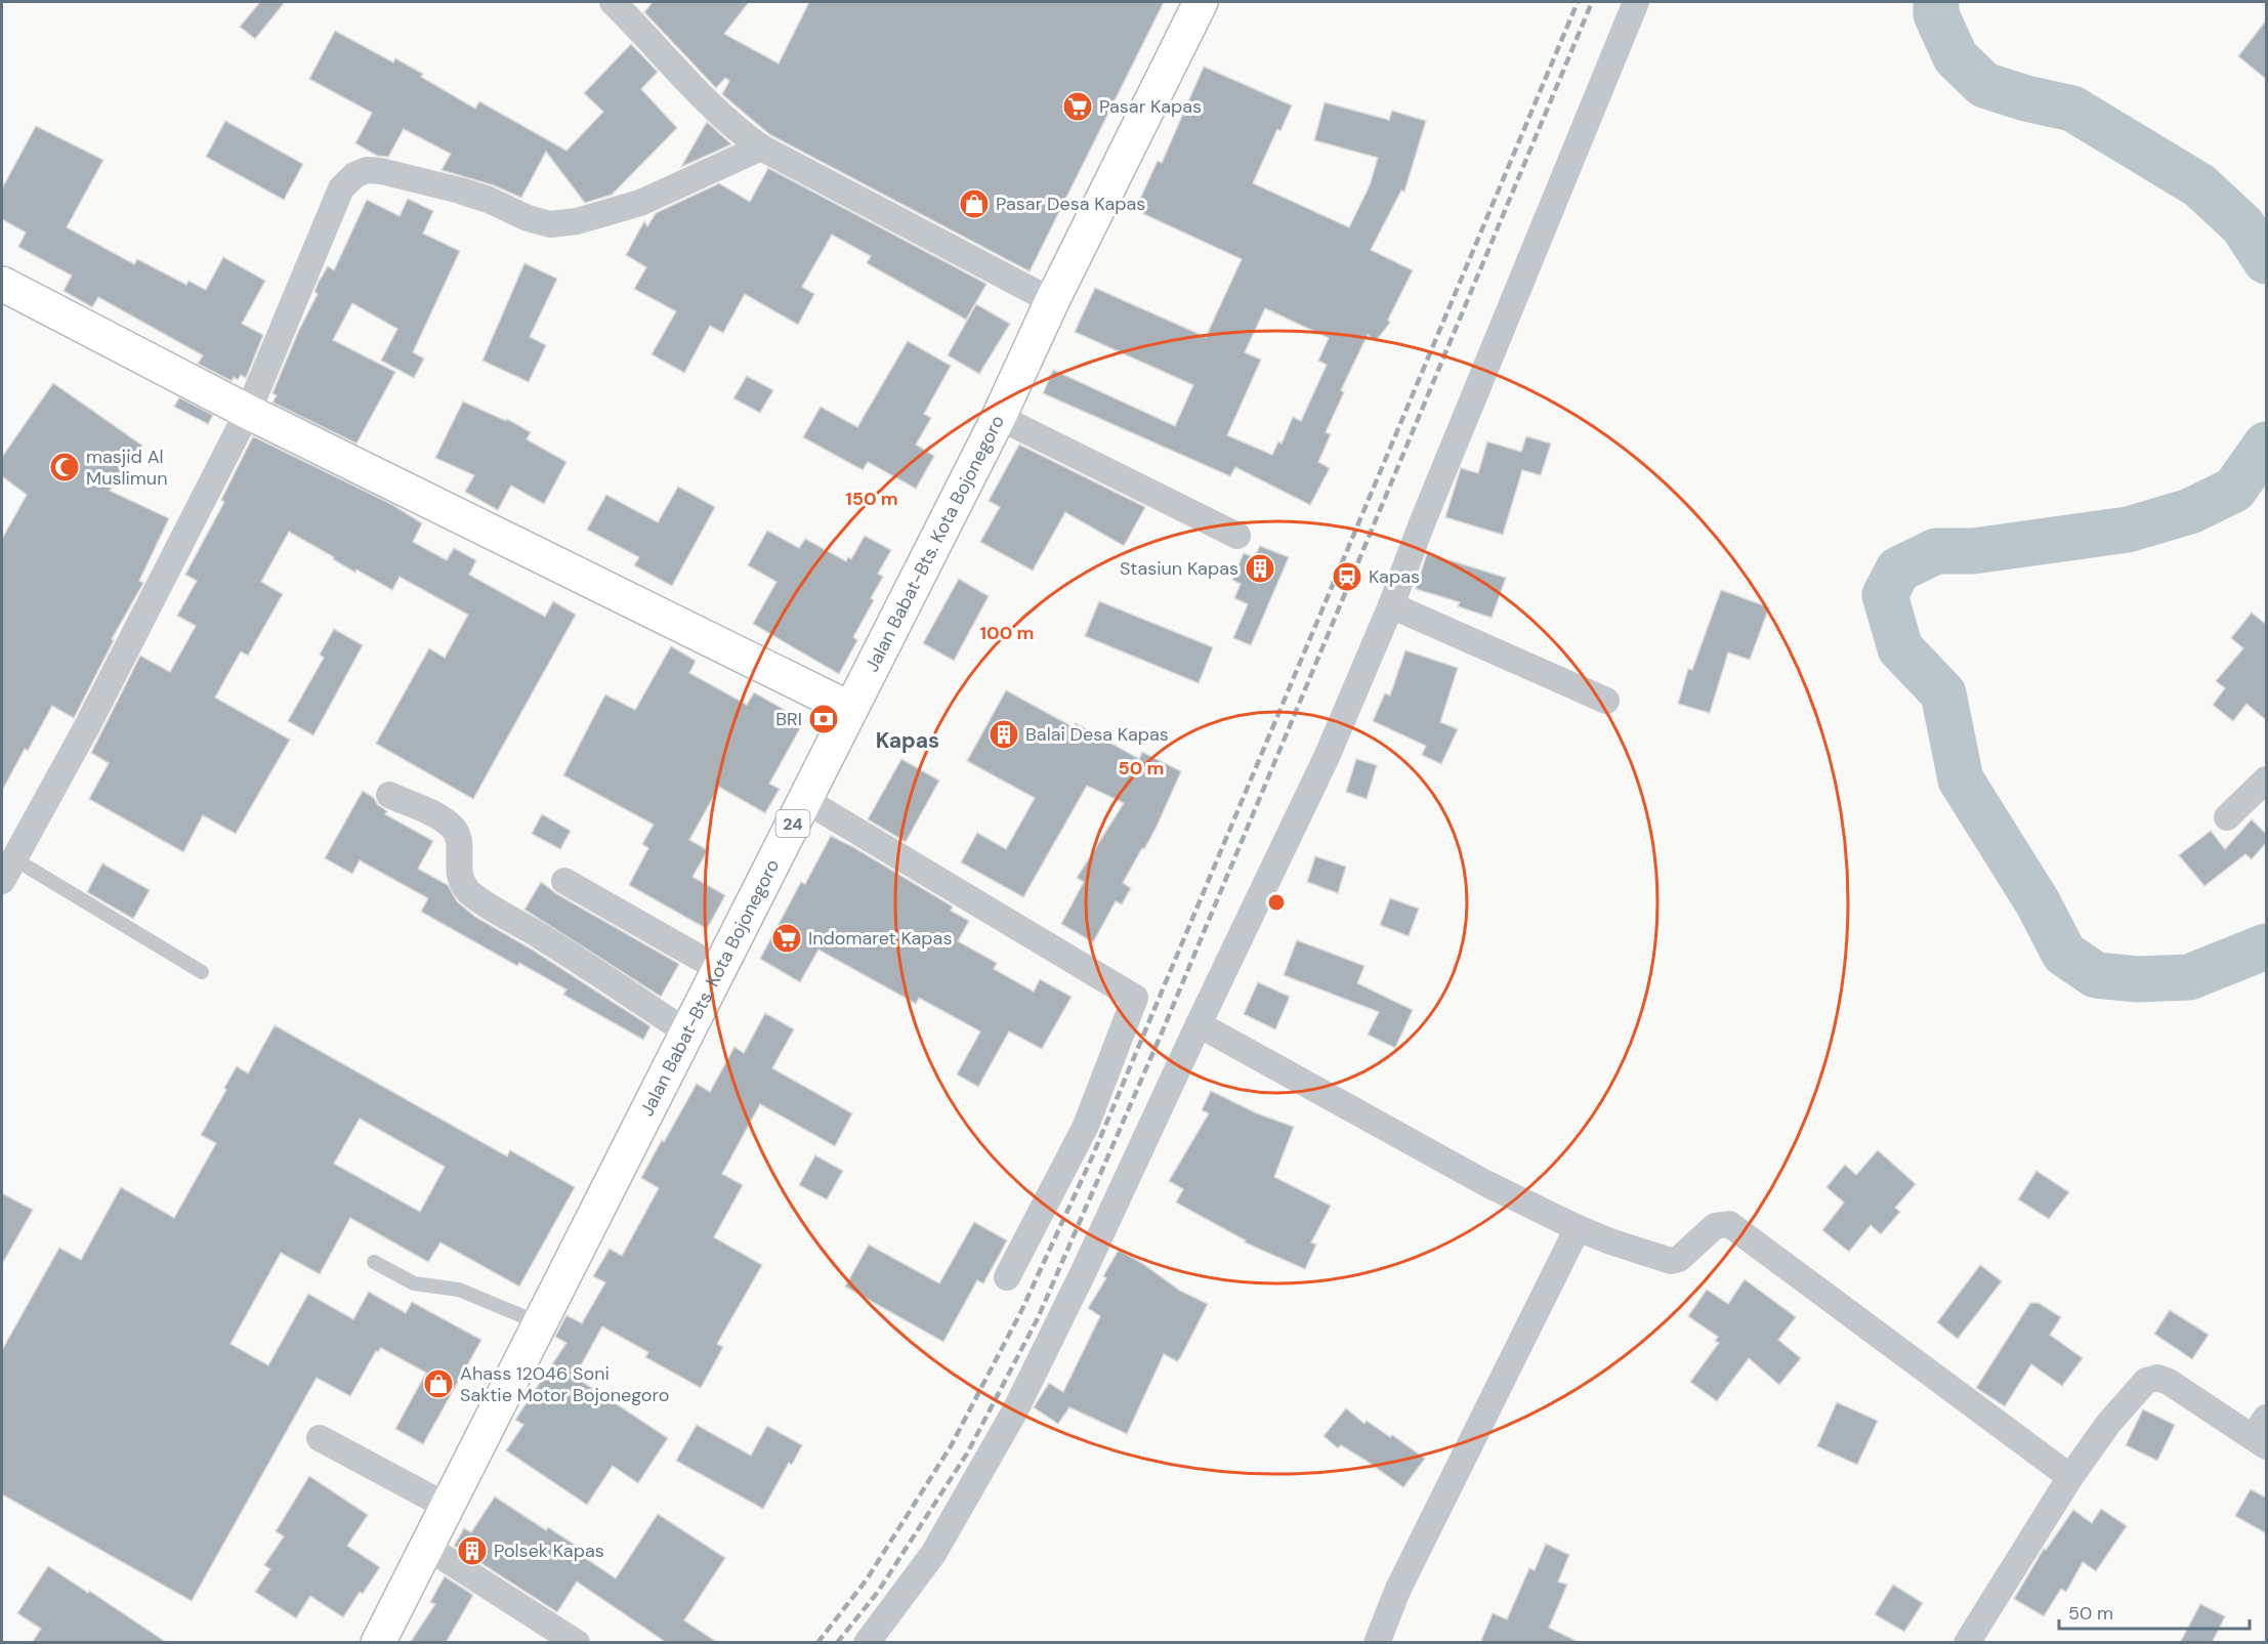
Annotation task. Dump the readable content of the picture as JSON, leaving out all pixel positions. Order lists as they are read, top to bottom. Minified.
{"streets":{"main road":["Jalan Babat-Bts. Kota Bojonegoro","24"]},"districts":["Kapas"],"places":{"supermarket":["Pasar Kapas","Indomaret Kapas"],"shop":["Pasar Desa Kapas","Ahass 12046 Soni Saktie Motor Bojonegoro"],"mosque":["masjid Al Muslimun"],"building":["Stasiun Kapas","Balai Desa Kapas","Polsek Kapas"],"station":["Kapas"],"bank":["BRI"]},"scale_bar":"50 m","rings":["150 m","100 m","50 m"]}
